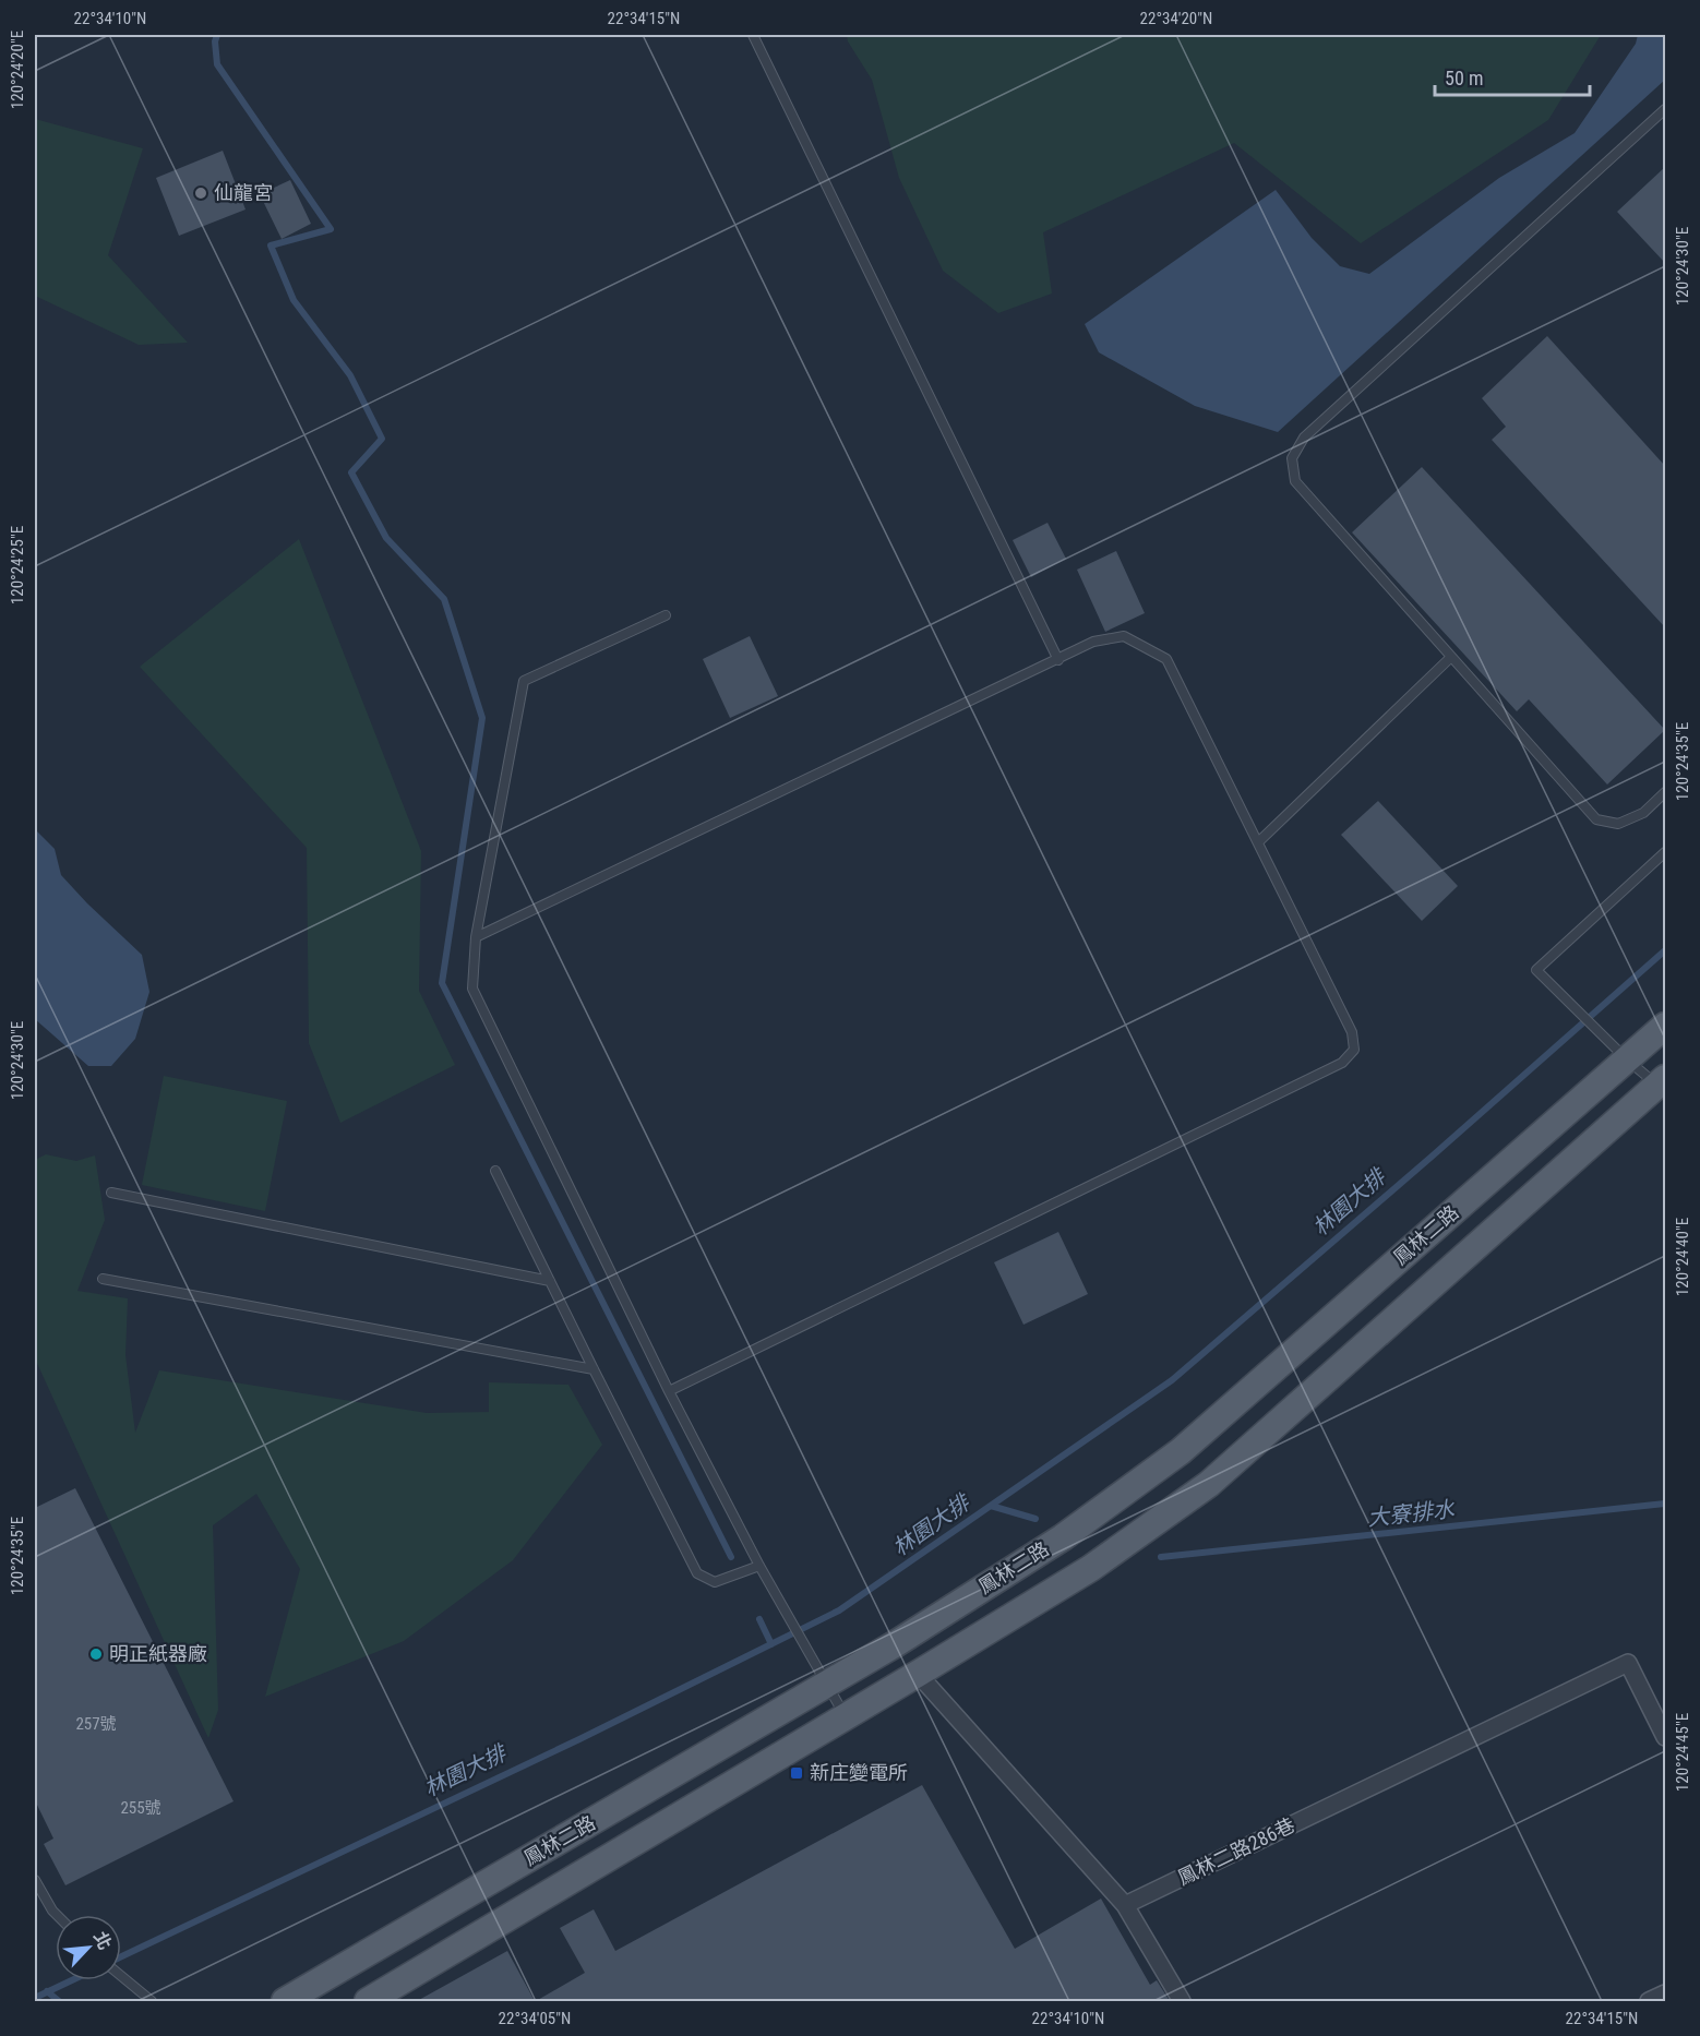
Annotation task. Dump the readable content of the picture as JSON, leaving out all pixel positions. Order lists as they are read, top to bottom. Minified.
{"streets":{"main road":["鳳林二路"],"street":["鳳林二路286巷"]},"water":["林園大排","大寮排水"],"places":{"other":["仙龍宮","明正紙器廠"],"transit":["新庄變電所"]},"house_numbers":["257號","255號"],"scale_bar":"50 m","north":"top right","coordinates":["22°34'10\"N","22°34'15\"N","22°34'20\"N","120°24'20\"E","120°24'30\"E","120°24'25\"E","120°24'35\"E","120°24'40\"E","120°24'45\"E","22°34'05\"N"]}
